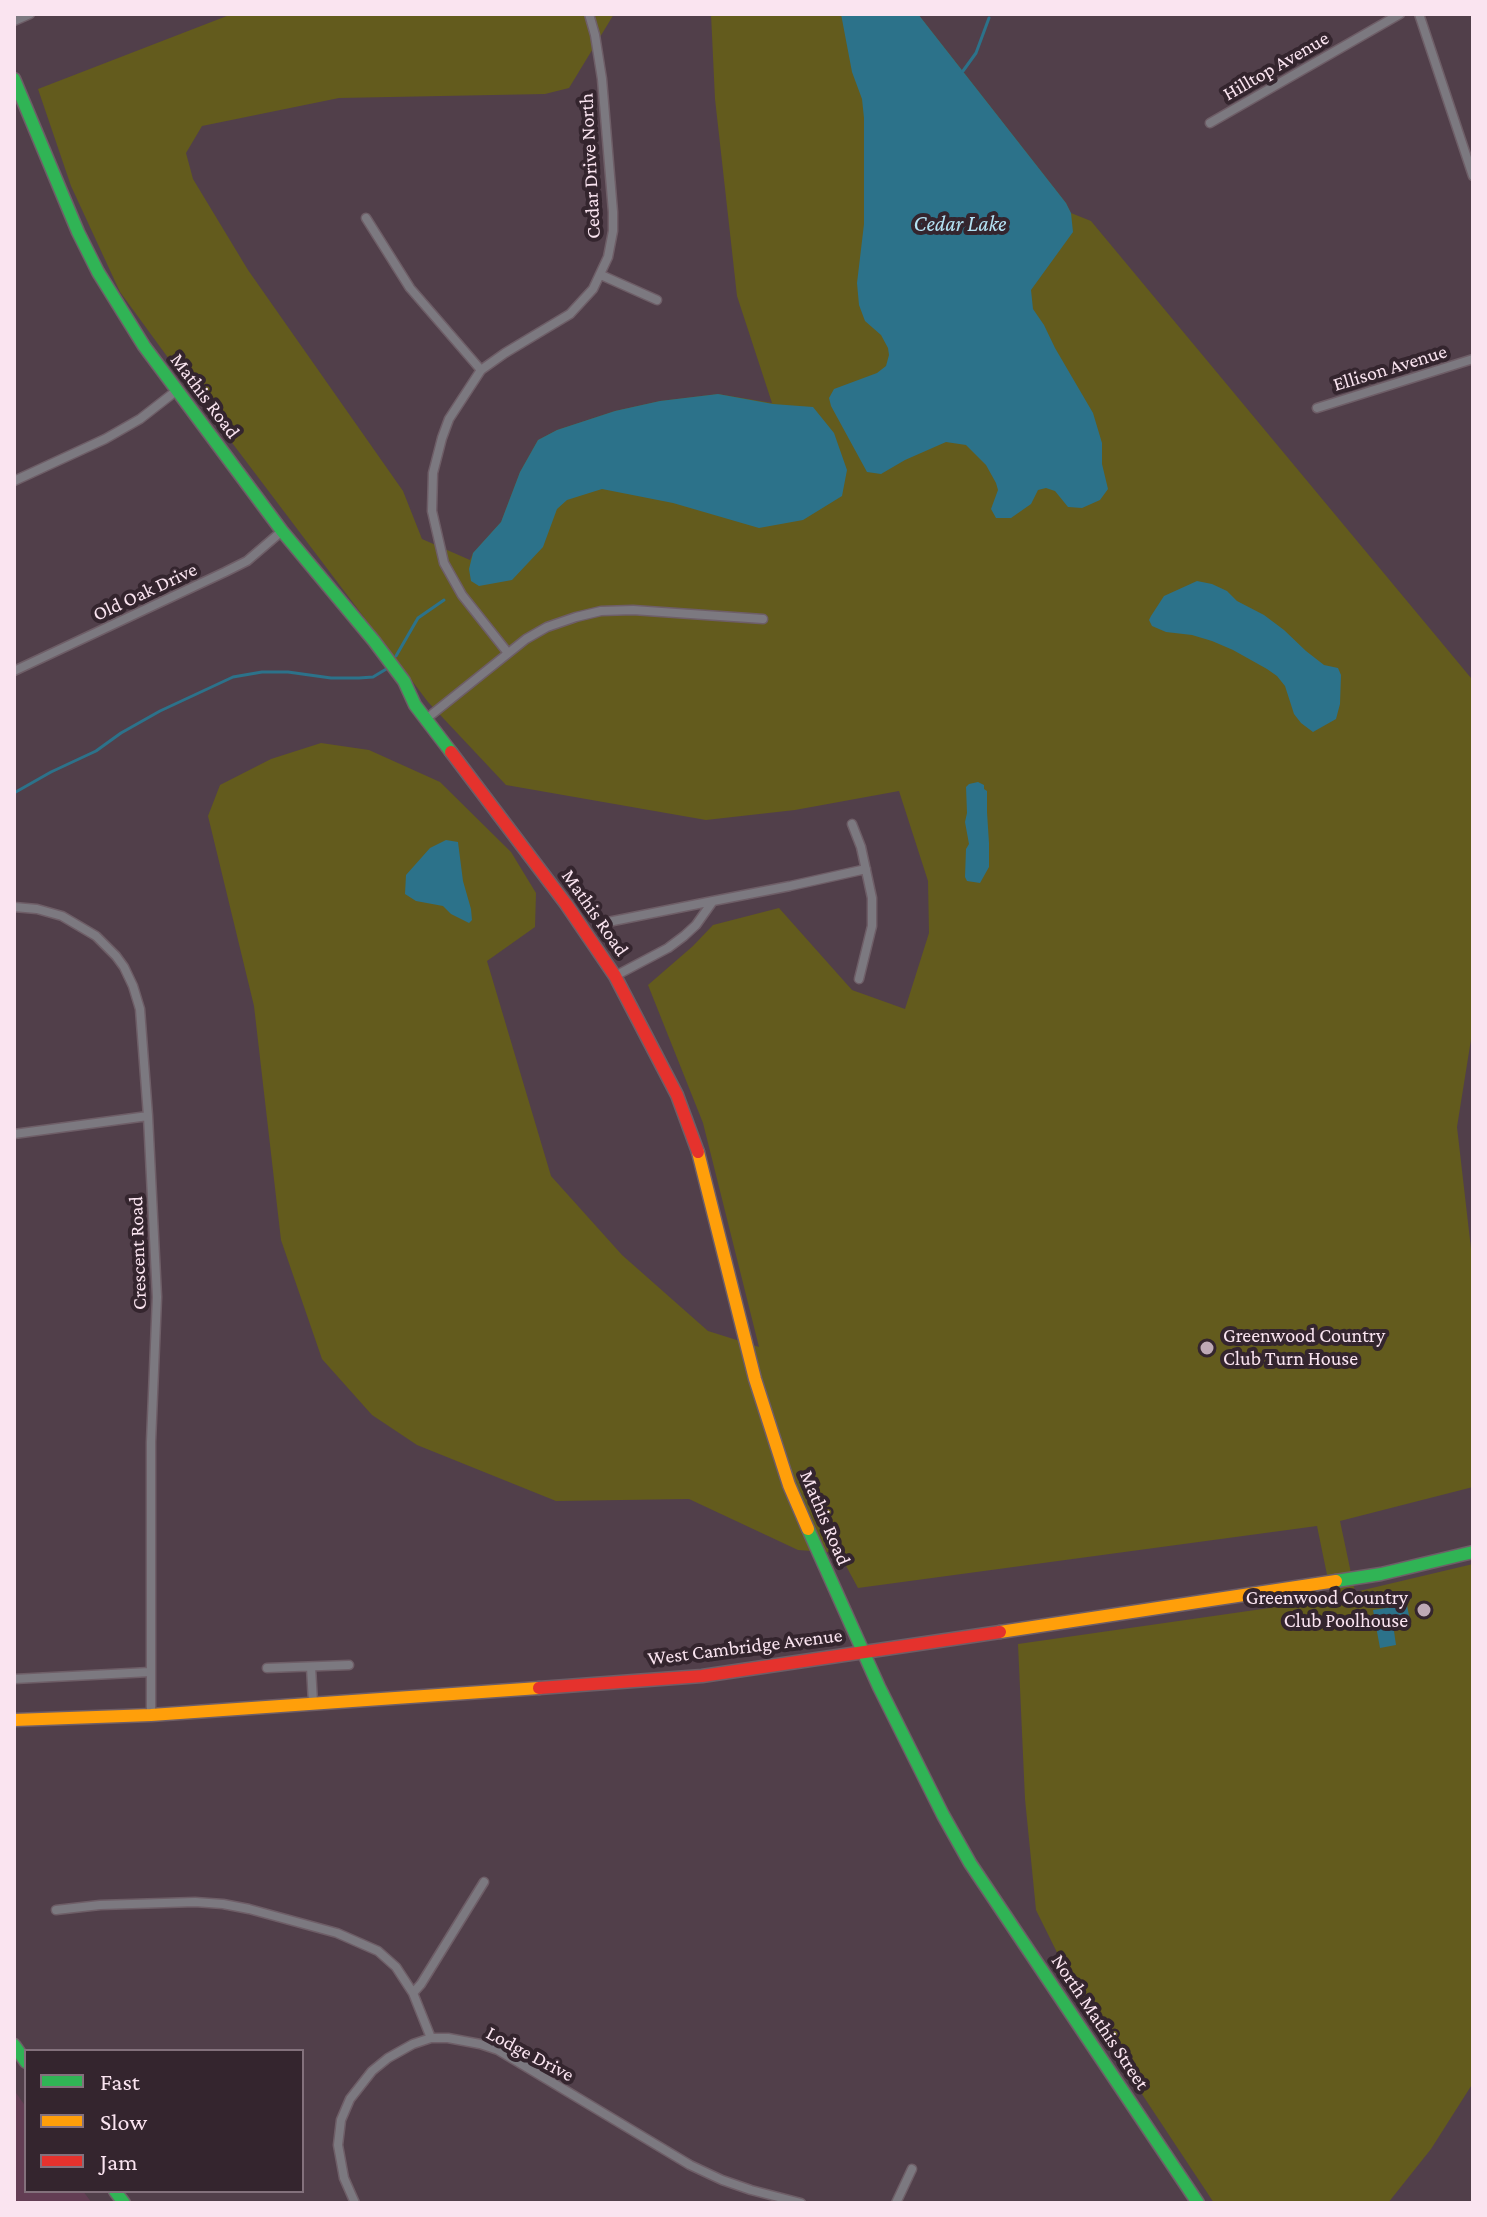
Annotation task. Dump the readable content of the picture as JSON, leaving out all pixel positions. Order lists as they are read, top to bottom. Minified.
{"streets":{"street":["Hilltop Avenue","Cedar Drive North","Ellison Avenue","Mathis Road","Old Oak Drive","Crescent Road","West Cambridge Avenue","North Mathis Street","Lodge Drive"]},"crossings":[["Mathis Road","Old Oak Drive"],["Mathis Road","West Cambridge Avenue"],["Mathis Road","North Mathis Street"],["Crescent Road","West Cambridge Avenue"]],"water":["Cedar Lake"],"places":["Greenwood Country Club Turn House","Greenwood Country Club Poolhouse"],"legend":["Fast","Slow","Jam"]}
